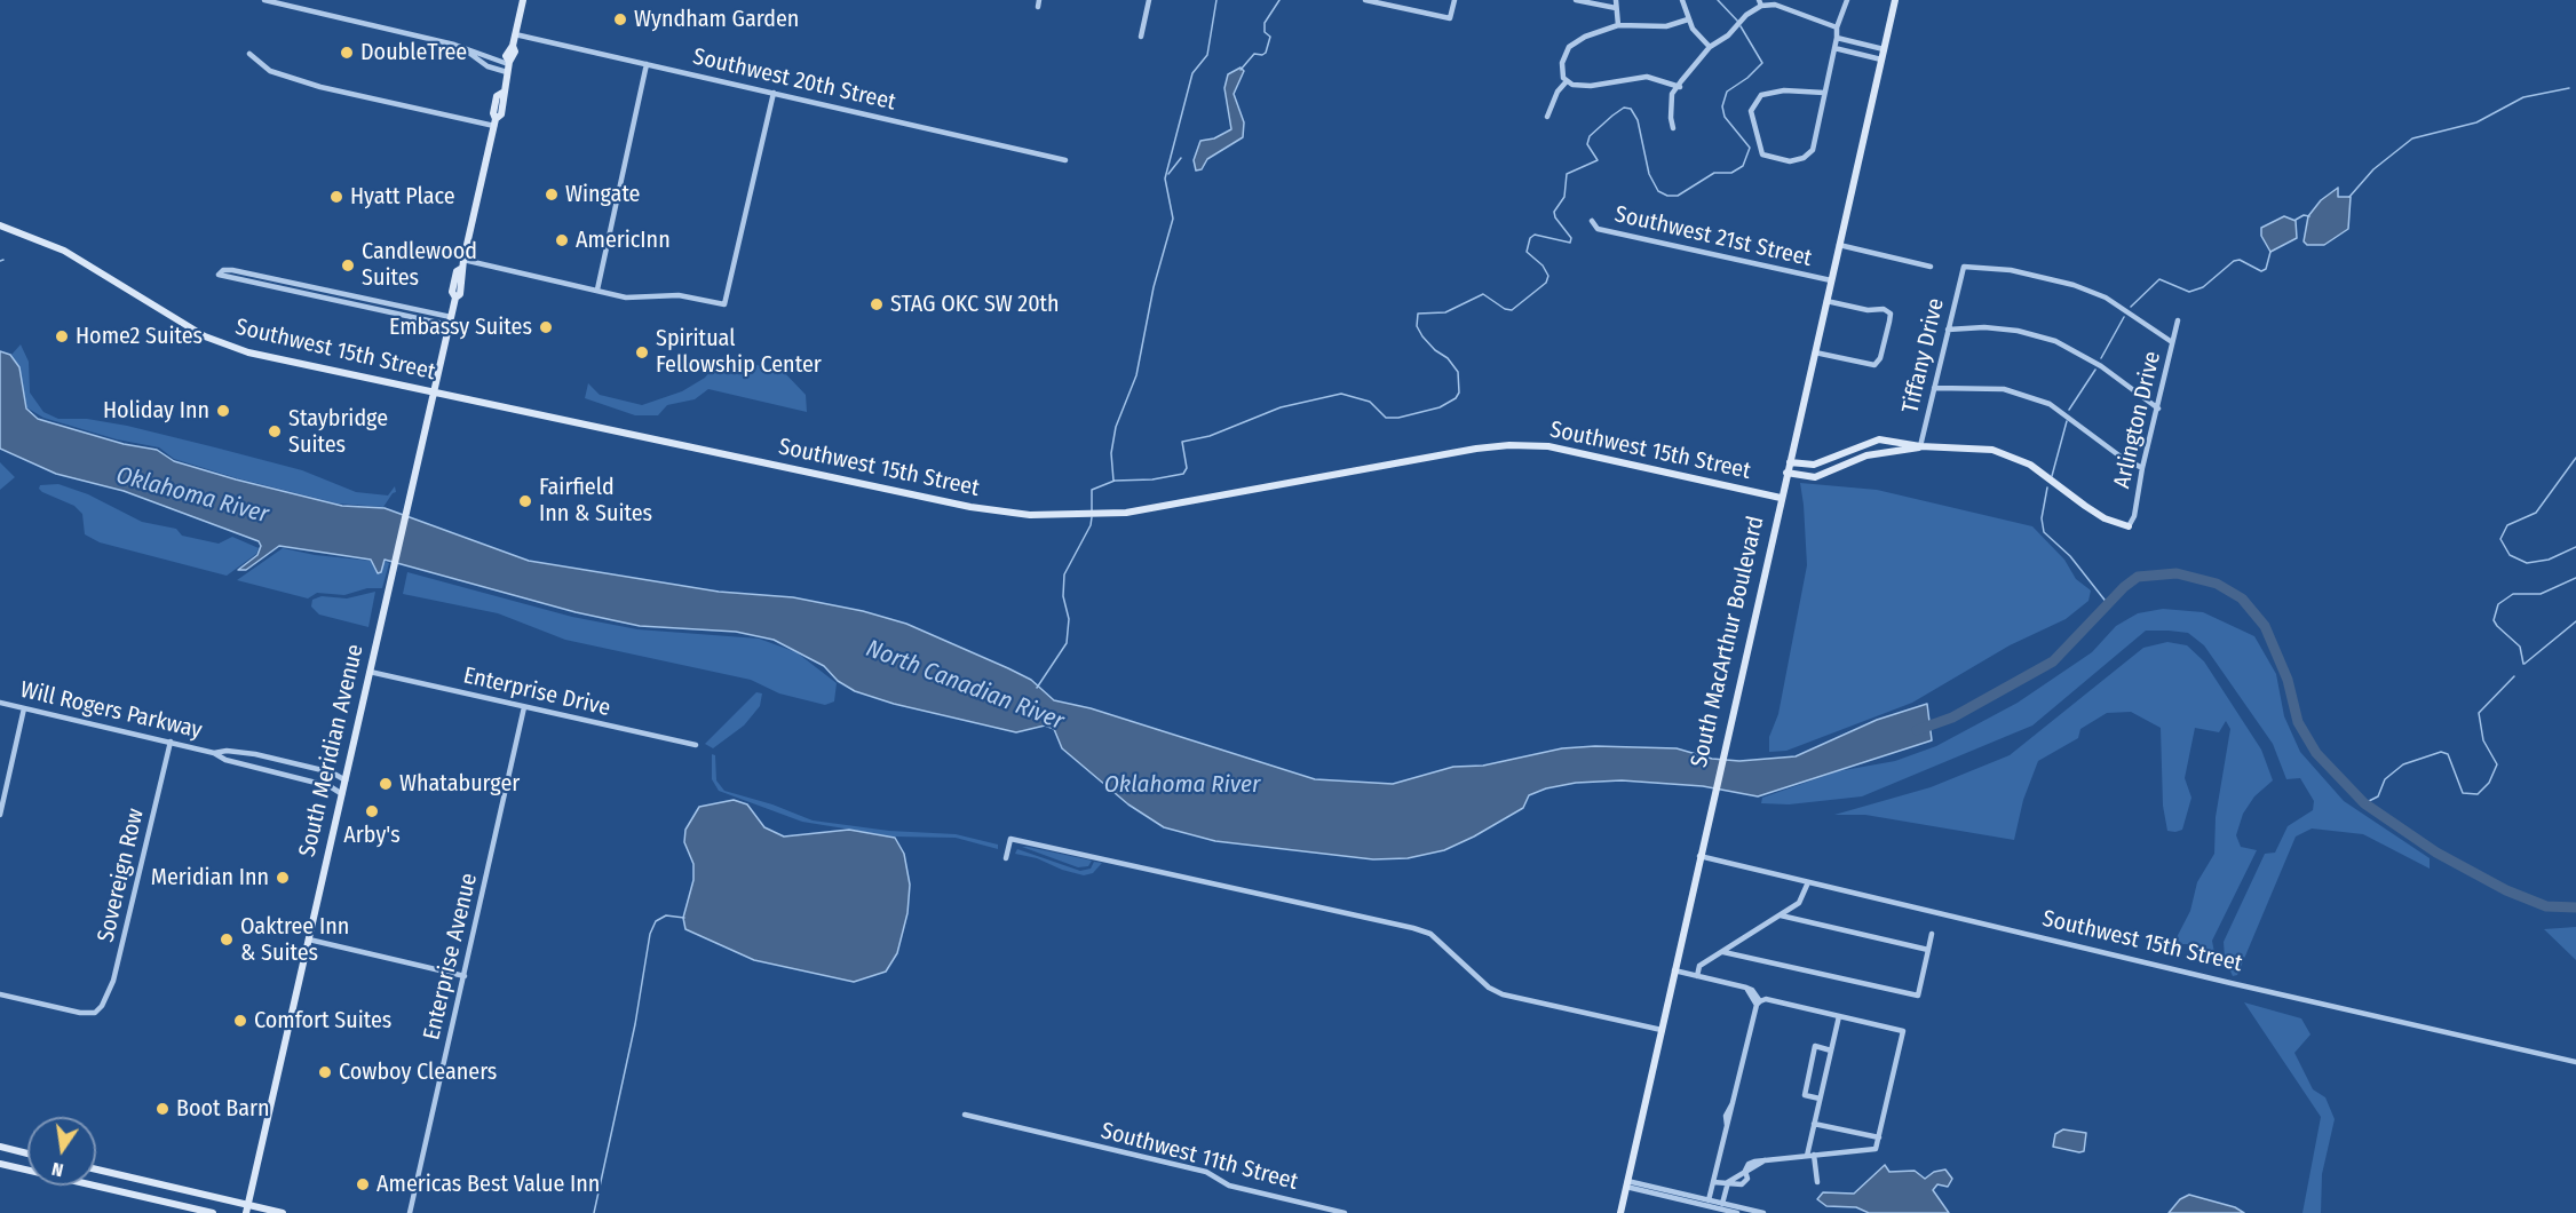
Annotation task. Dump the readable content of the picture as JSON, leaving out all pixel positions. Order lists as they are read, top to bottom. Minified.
{"streets":{"main road":["Southwest 15th Street","South MacArthur Boulevard","South Meridian Avenue"],"street":["Southwest 20th Street","Southwest 21st Street","Tiffany Drive","Arlington Drive","Enterprise Drive","Will Rogers Parkway","Sovereign Row","Enterprise Avenue","Southwest 11th Street"]},"crossings":[["Southwest 20th Street","South Meridian Avenue"],["Southwest 21st Street","South MacArthur Boulevard"],["Southwest 15th Street","South MacArthur Boulevard"],["Southwest 15th Street","South Meridian Avenue"],["Tiffany Drive","Arlington Drive"],["Enterprise Drive","South Meridian Avenue"],["Enterprise Drive","Enterprise Avenue"],["Will Rogers Parkway","South Meridian Avenue"],["Will Rogers Parkway","Sovereign Row"]],"water":["Oklahoma River","North Canadian River"],"places":["Wyndham Garden","DoubleTree","Wingate","Hyatt Place","AmericInn","Candlewood Suites","STAG OKC SW 20th","Embassy Suites","Home2 Suites","Spiritual Fellowship Center","Holiday Inn","Staybridge Suites","Fairfield Inn & Suites","Whataburger","Arby's","Meridian Inn","Oaktree Inn & Suites","Comfort Suites","Cowboy Cleaners","Boot Barn","Americas Best Value Inn"],"north":"bottom"}
